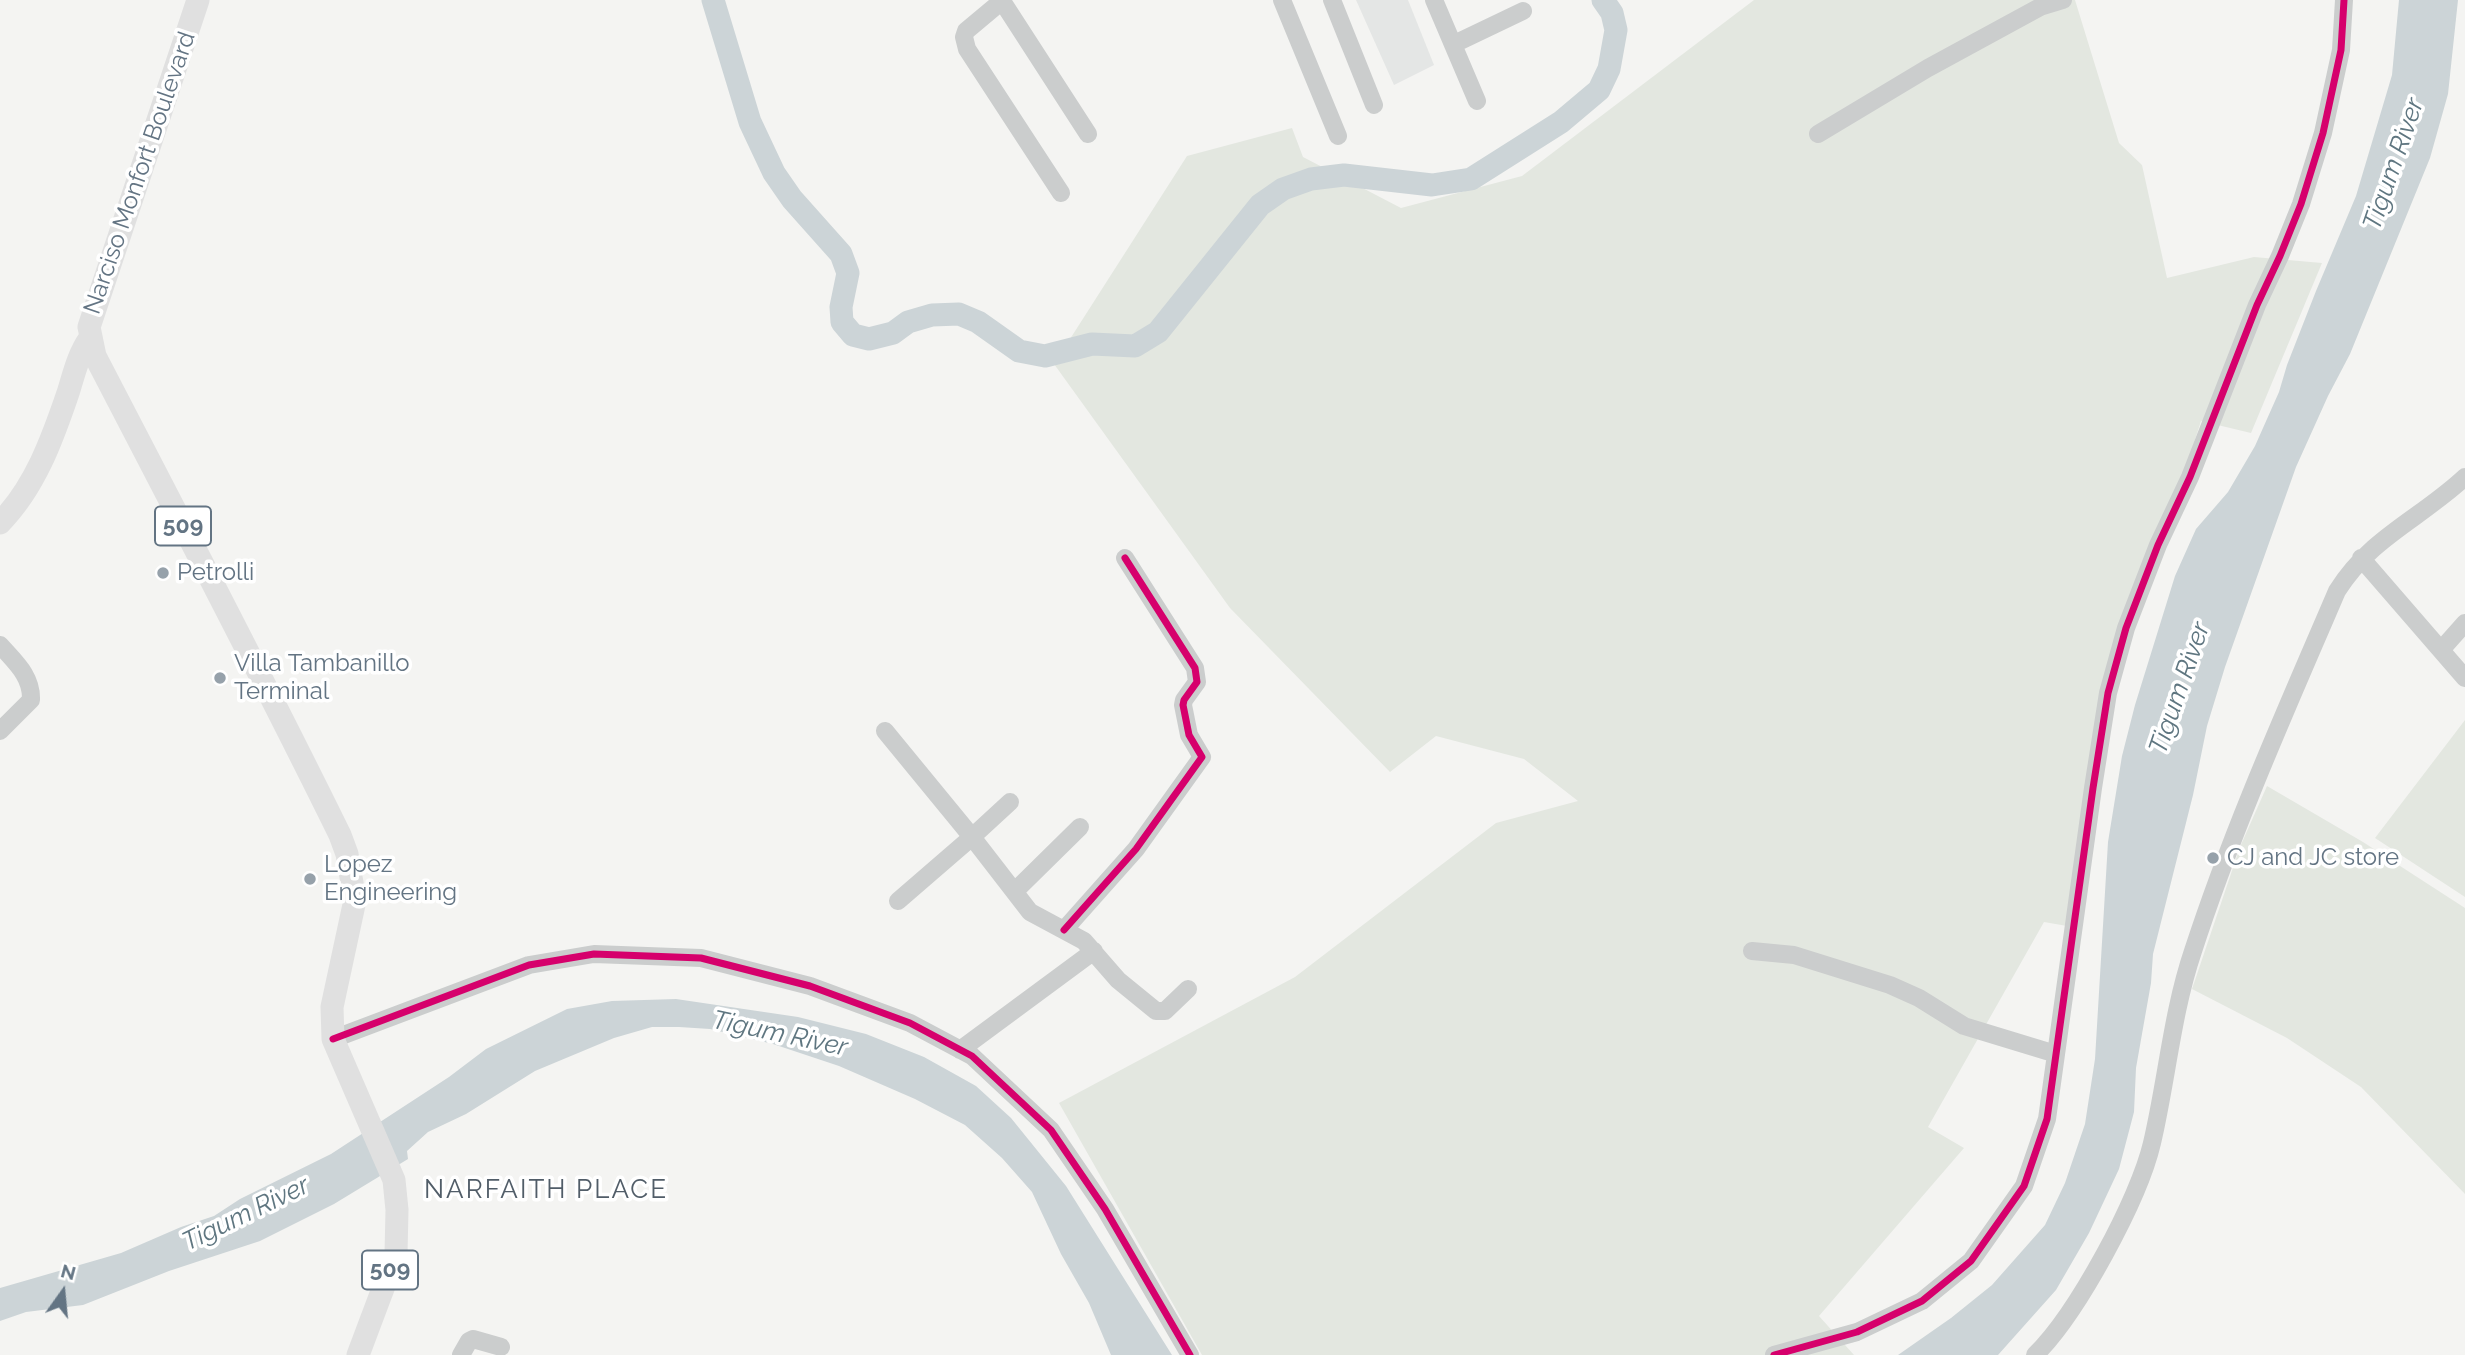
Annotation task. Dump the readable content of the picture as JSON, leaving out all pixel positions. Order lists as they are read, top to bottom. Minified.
{"streets":{"main road":["Narciso Monfort Boulevard","509"]},"districts":["NARFAITH PLACE"],"water":["Tigum River"],"places":["Petrolli","Villa Tambanillo Terminal","CJ and JC store","Lopez Engineering"],"north":"top"}
